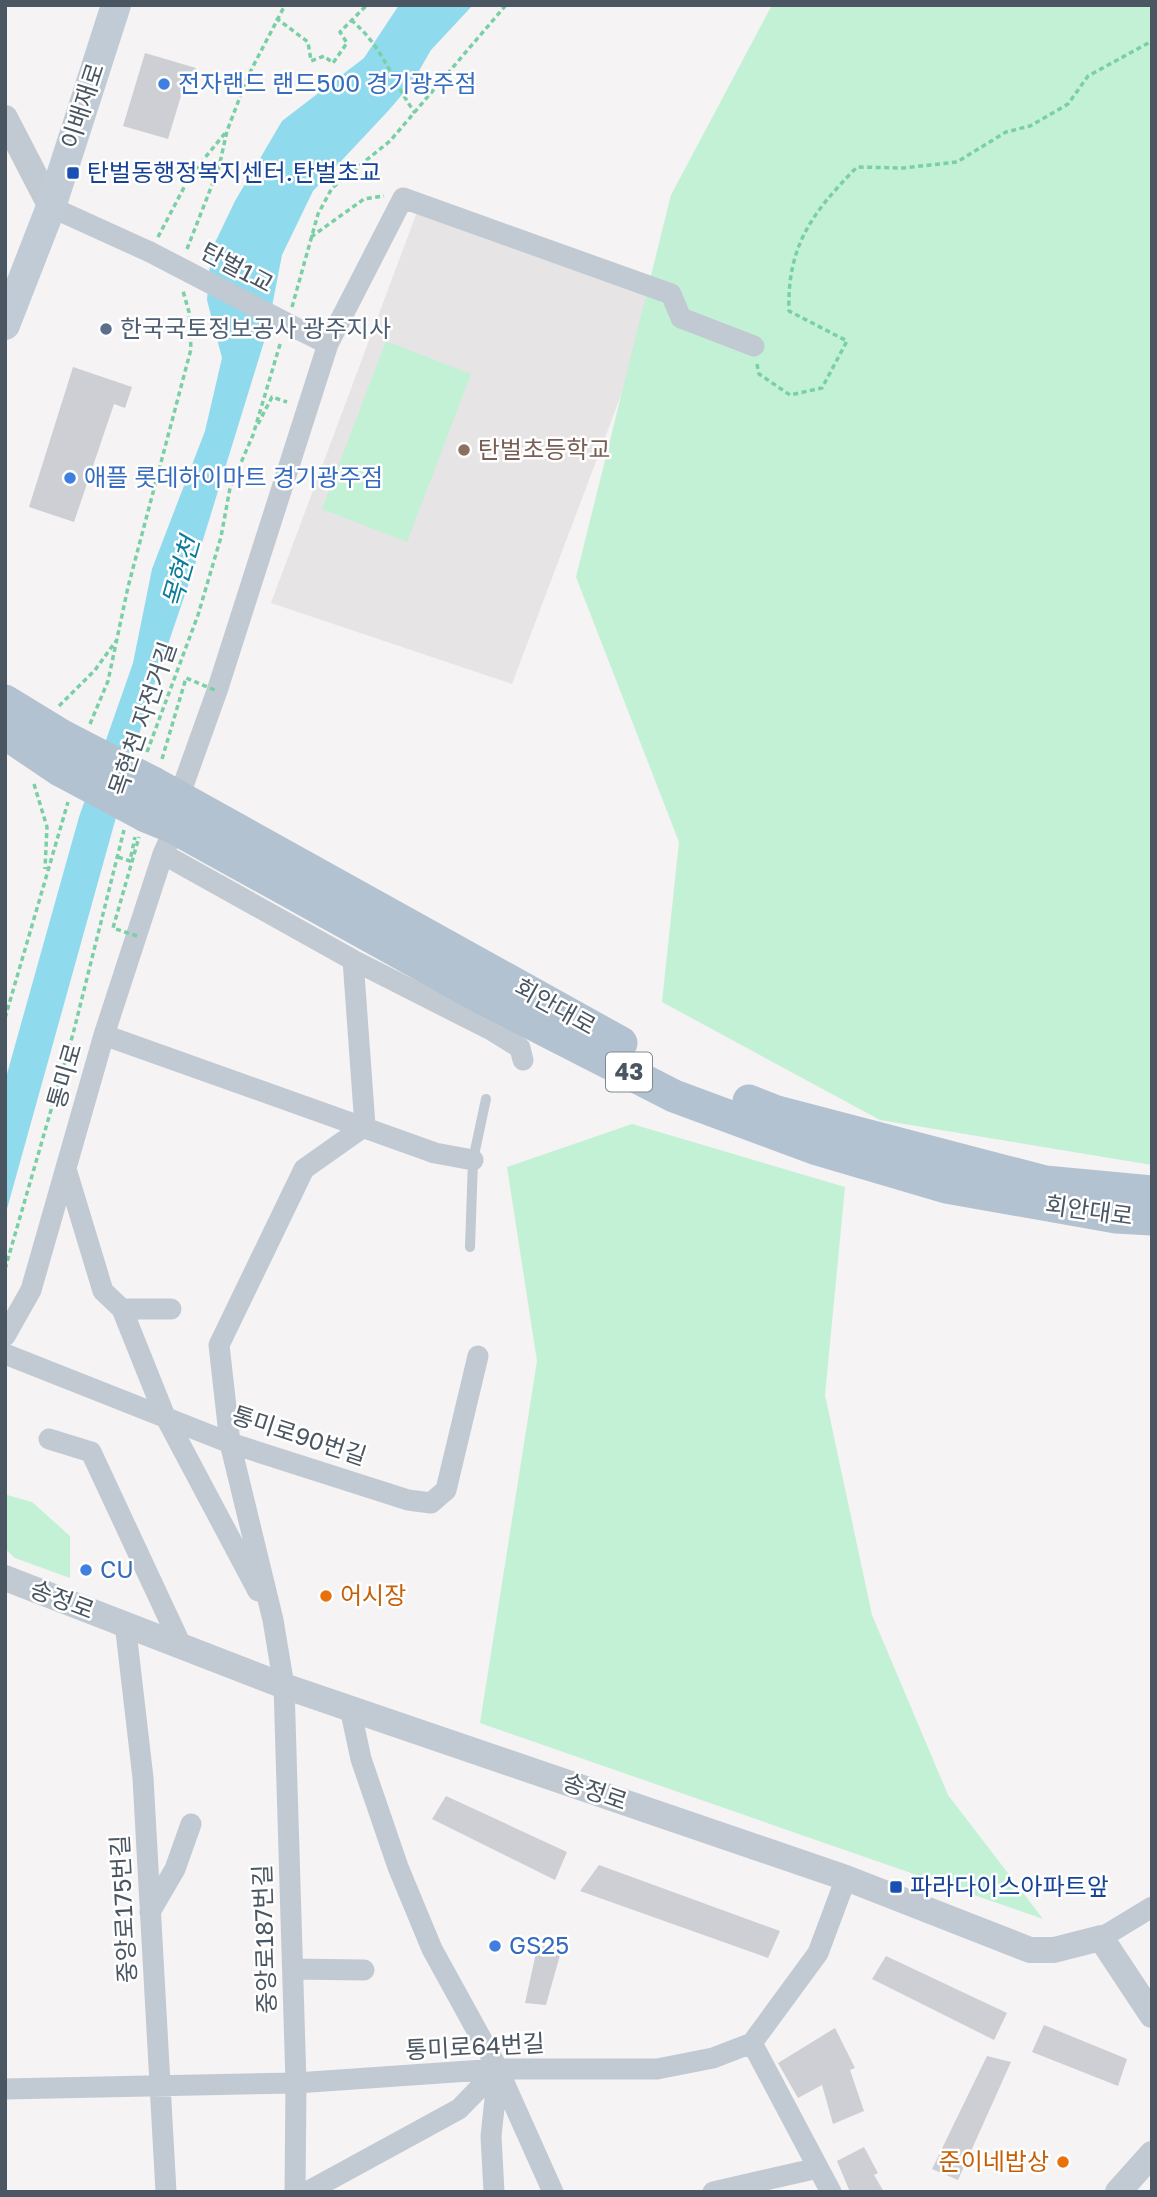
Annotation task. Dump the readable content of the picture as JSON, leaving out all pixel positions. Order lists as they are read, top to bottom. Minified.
{"streets":{"main road":["이배재로","회안대로","43"],"street":["탄벌1교","통미로","통미로90번길","송정로","중앙로175번길","중앙로187번길","통미로64번길"],"path":["목현천 자전거길"]},"crossings":[["탄벌1교","목현천 자전거길"],["탄벌1교","통미로"],["목현천 자전거길","회안대로"],["목현천 자전거길","43"],["목현천 자전거길","통미로"],["회안대로","43"],["회안대로","통미로"],["43","통미로"],["송정로","중앙로175번길"],["송정로","중앙로187번길"],["중앙로175번길","통미로64번길"],["중앙로187번길","통미로64번길"]],"water":["목현천"],"places":{"other":["전자랜드 랜드500 경기광주점","한국국토정보공사 광주지사","탄벌초등학교","애플 롯데하이마트 경기광주점","CU","어시장","GS25","준이네밥상"],"transit":["탄벌동행정복지센터.탄벌초교","파라다이스아파트앞"]}}
